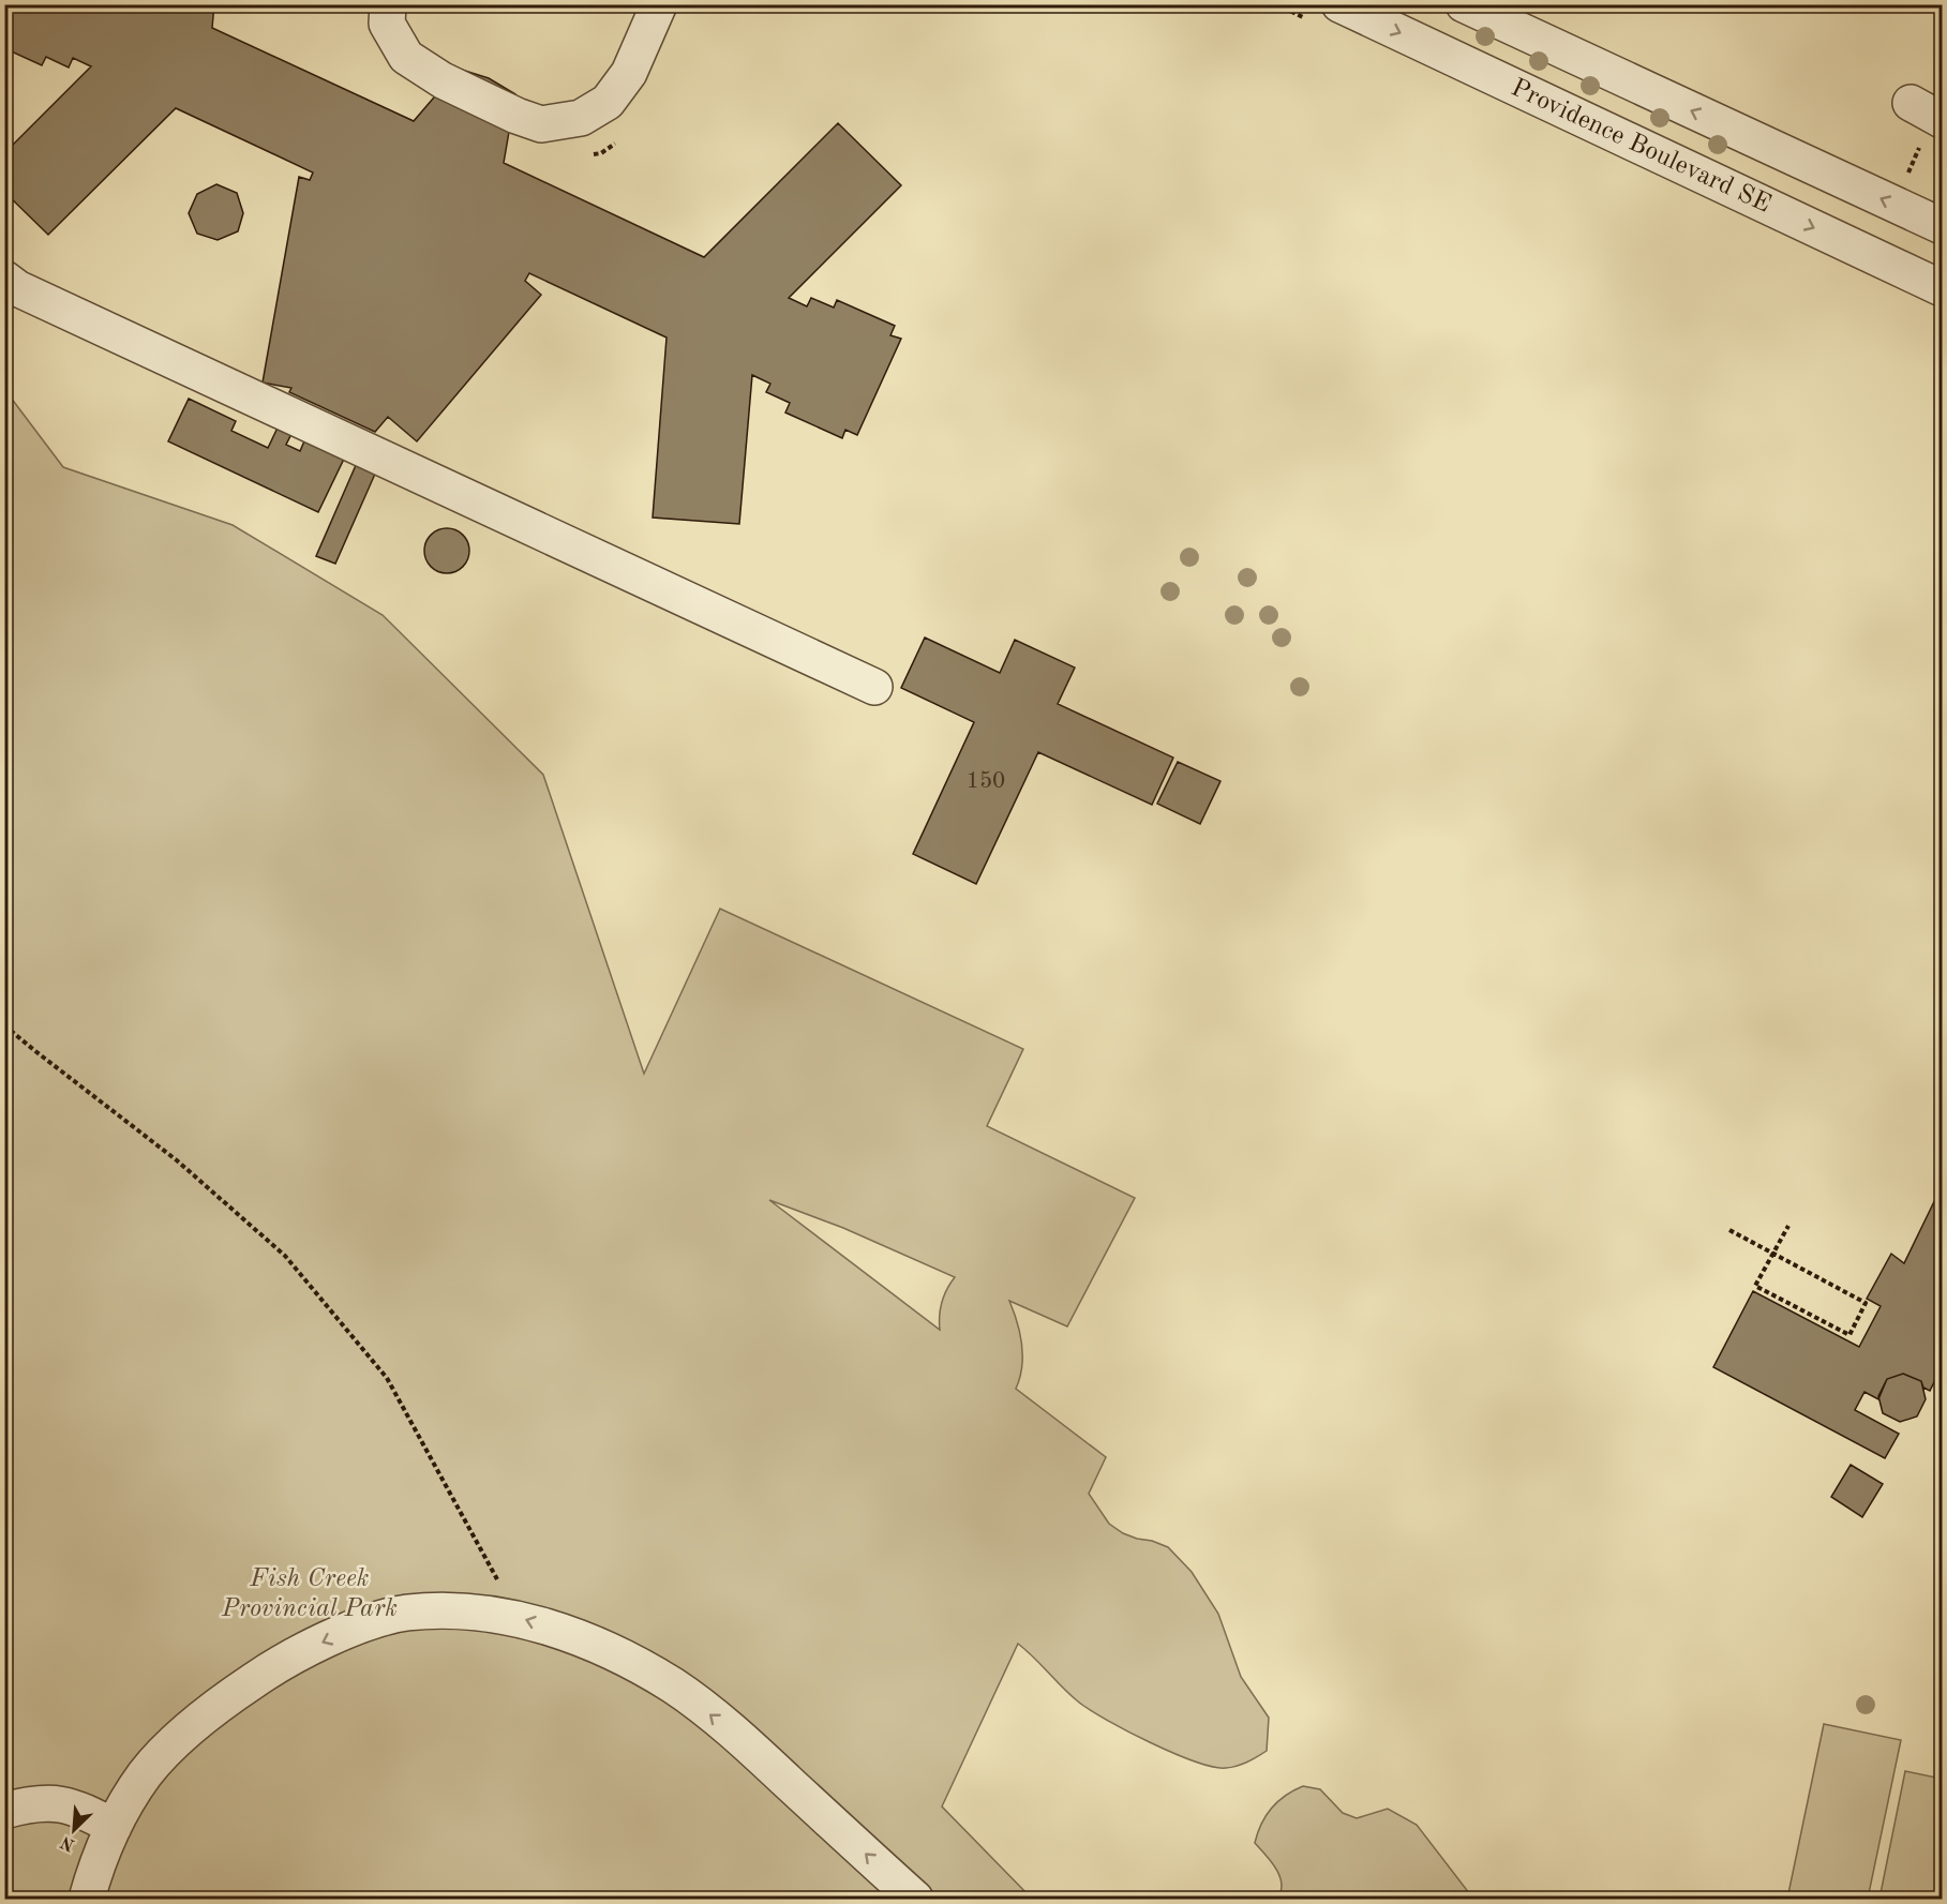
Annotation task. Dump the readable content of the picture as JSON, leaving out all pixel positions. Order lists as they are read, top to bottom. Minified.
{"streets":{"street":["Providence Boulevard SE"]},"parks":["Fish Creek Provincial Park"],"house_numbers":["150"],"north":"bottom left"}
